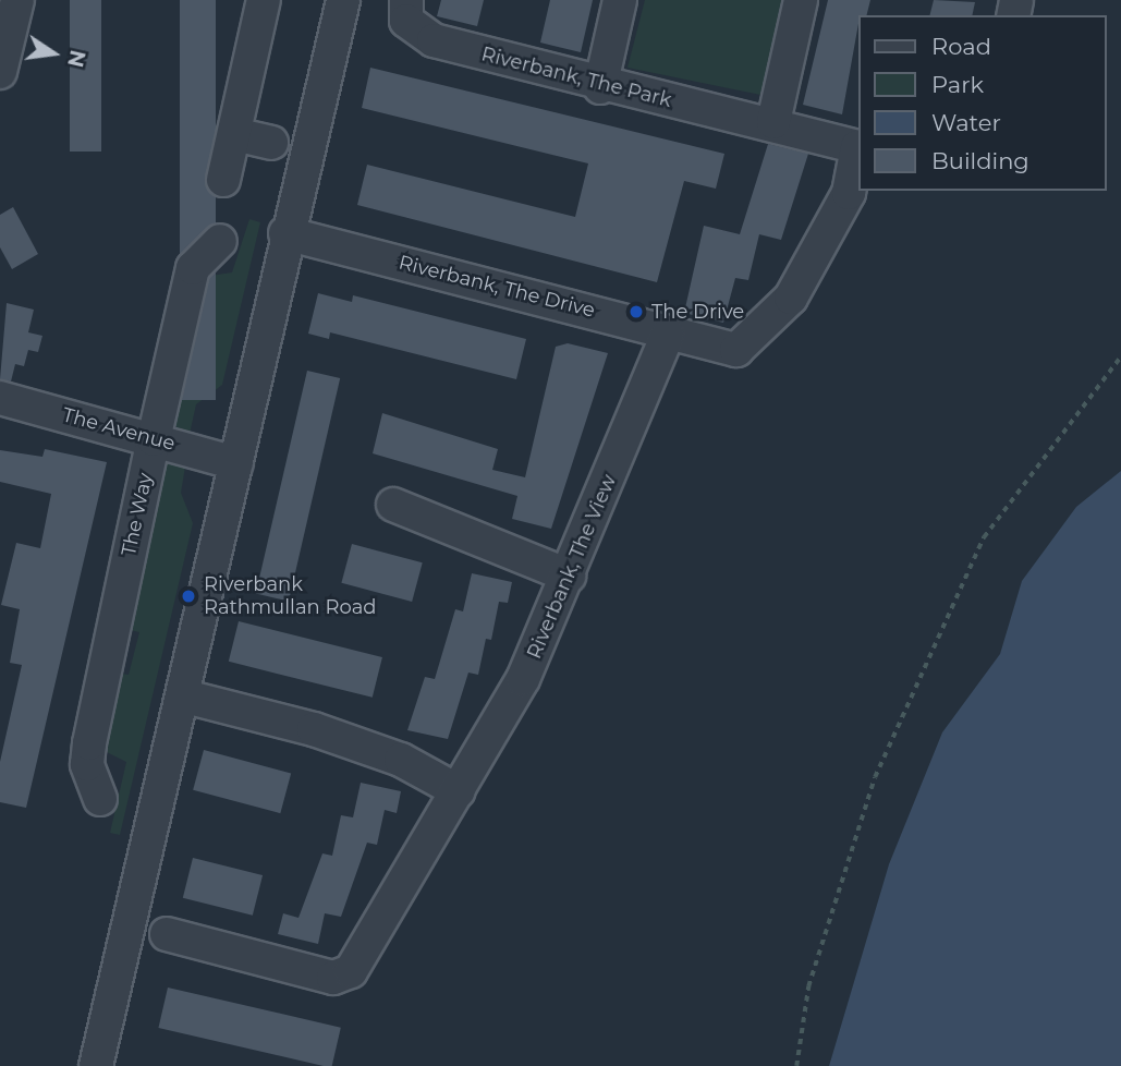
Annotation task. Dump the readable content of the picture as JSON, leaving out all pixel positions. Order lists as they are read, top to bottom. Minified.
{"streets":{"street":["Riverbank, The Park","Riverbank, The Drive","The Avenue","The Way","Riverbank, The View"]},"crossings":[["Riverbank, The Park","Riverbank, The Drive"],["Riverbank, The Drive","Riverbank, The View"],["The Avenue","The Way"]],"places":["The Drive","Riverbank Rathmullan Road"],"legend":["Road","Park","Water","Building"],"north":"right"}
